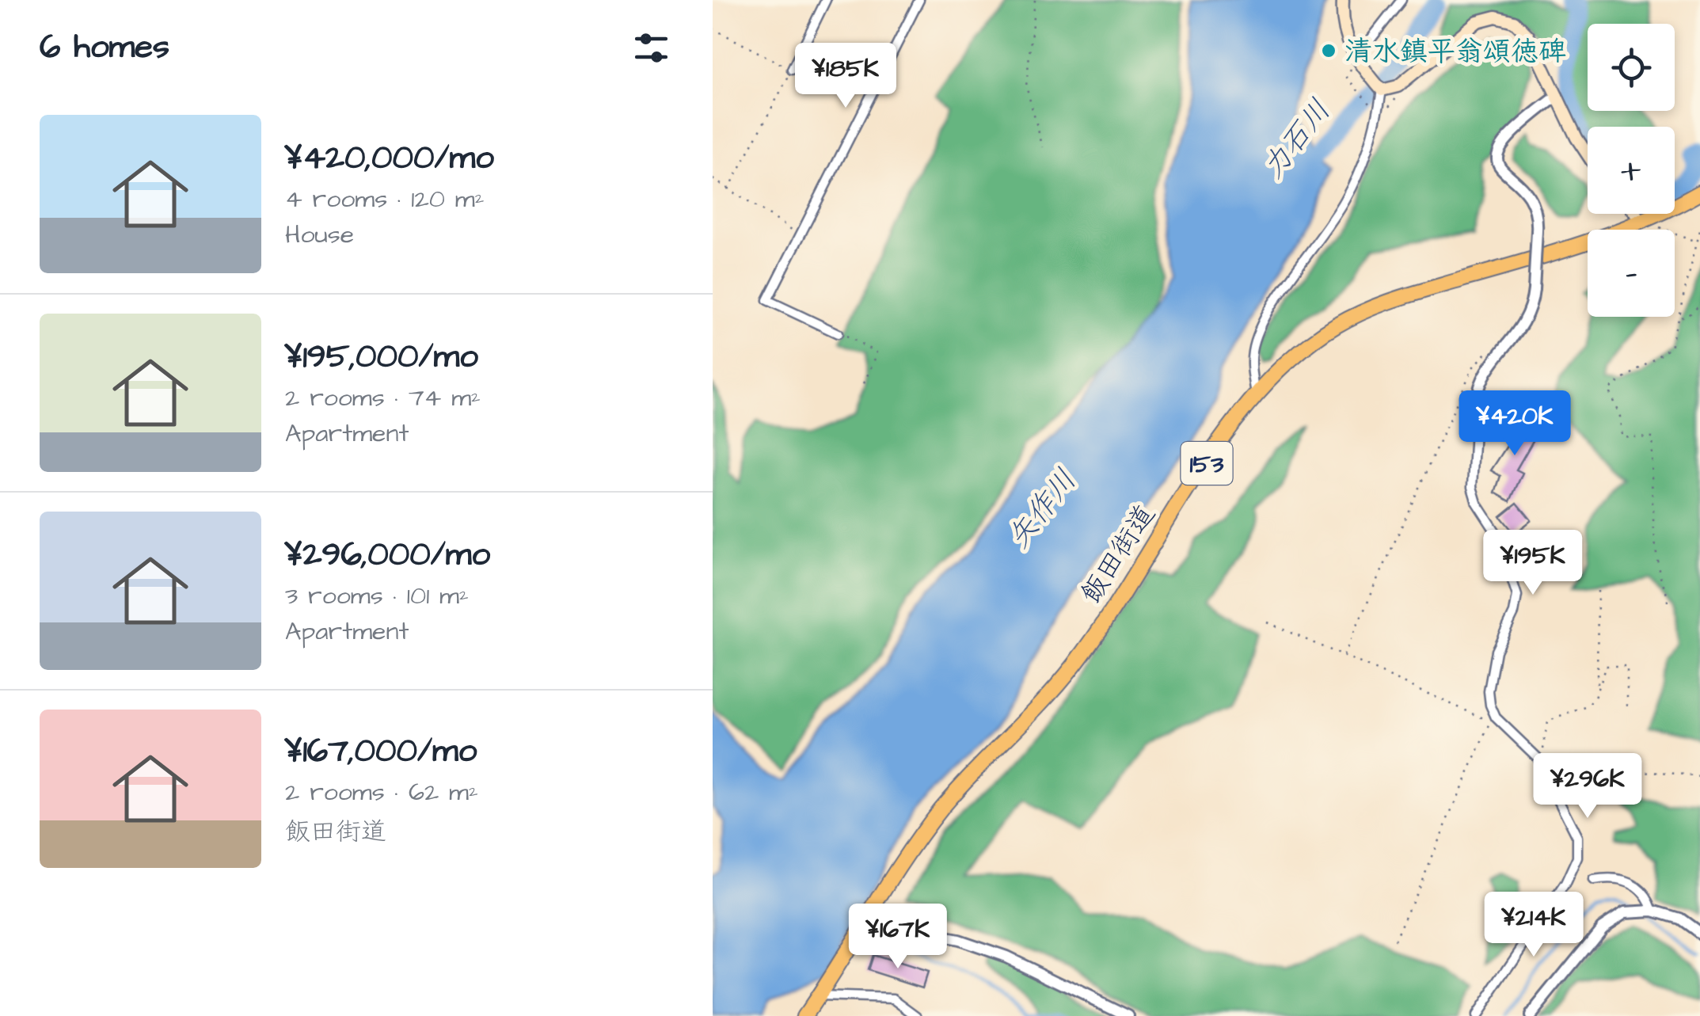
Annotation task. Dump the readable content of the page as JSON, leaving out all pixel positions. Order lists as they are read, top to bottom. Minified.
{"streets":{"highway":["153","飯田街道"]},"water":["力石川","矢作川"],"places":["清水鎮平翁頌徳碑"],"page":{"heading":"6 homes","map_buttons":["+","−"],"price":["¥185K","¥420K","¥195K","¥296K","¥214K","¥167K"],"list":[{"name":"¥420,000/mo","note":"4 rooms · 120 m² · House"},{"name":"¥195,000/mo","note":"2 rooms · 74 m² · Apartment"},{"name":"¥296,000/mo","note":"3 rooms · 101 m² · Apartment"},{"name":"¥167,000/mo","note":"2 rooms · 62 m² · 飯田街道"}]}}
